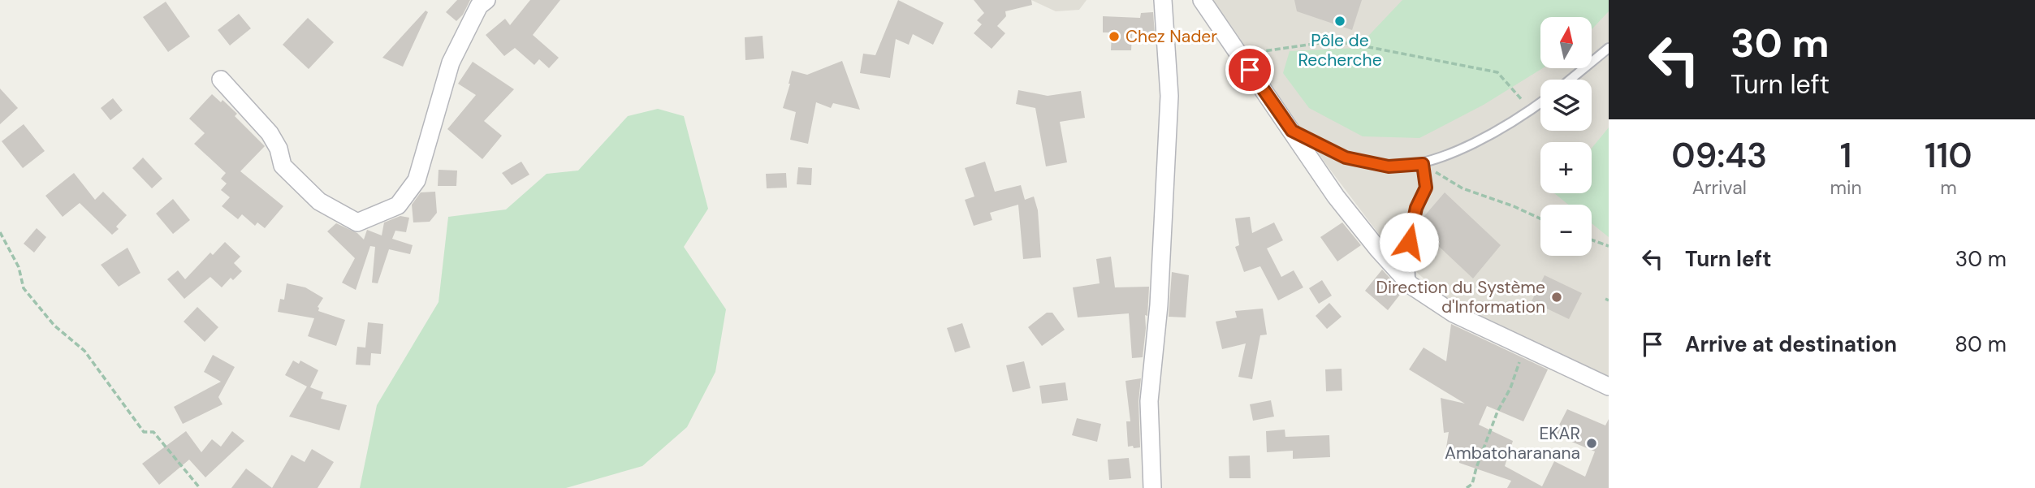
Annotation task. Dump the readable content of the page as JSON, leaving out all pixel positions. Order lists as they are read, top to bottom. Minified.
{"places":["Pôle de Recherche","Chez Nader","Direction du Système d'Information","EKAR Ambatoharanana"],"north":"top","page":{"turn":["30 m","Turn left"],"map_buttons":["+","−"],"eta":["09:43","Arrival","1","min","110","m"],"list":[{"name":"Turn left","value":"30 m"},{"name":"Arrive at destination","value":"80 m"}]}}
